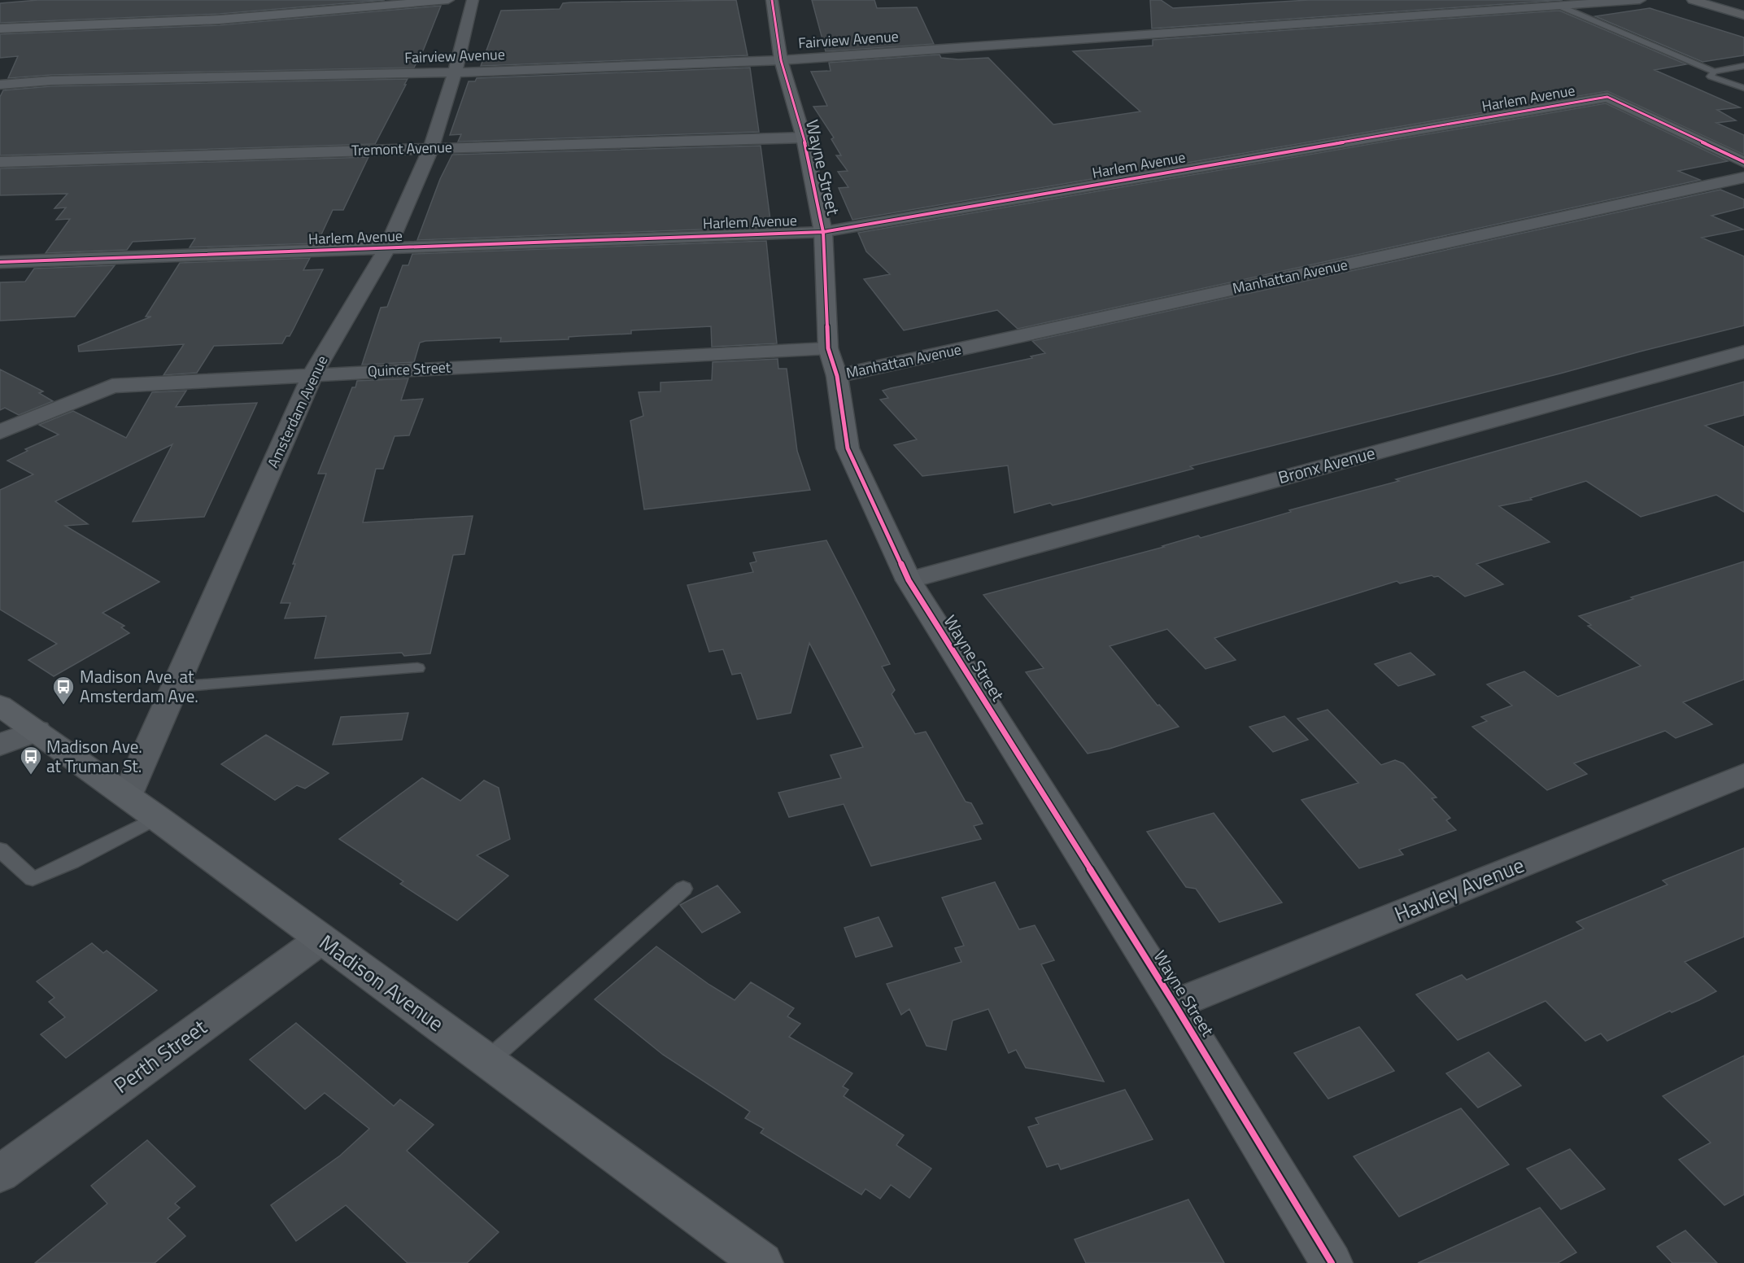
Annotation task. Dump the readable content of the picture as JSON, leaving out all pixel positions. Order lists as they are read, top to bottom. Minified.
{"streets":{"street":["Fairview Avenue","Harlem Avenue","Tremont Avenue","Wayne Street","Manhattan Avenue","Quince Street","Amsterdam Avenue","Bronx Avenue","Hawley Avenue","Madison Avenue","Perth Street"]},"crossings":[["Fairview Avenue","Wayne Street"],["Fairview Avenue","Amsterdam Avenue"],["Harlem Avenue","Wayne Street"],["Harlem Avenue","Amsterdam Avenue"],["Tremont Avenue","Wayne Street"],["Tremont Avenue","Amsterdam Avenue"],["Wayne Street","Manhattan Avenue"],["Wayne Street","Quince Street"],["Wayne Street","Bronx Avenue"],["Wayne Street","Hawley Avenue"],["Quince Street","Amsterdam Avenue"],["Amsterdam Avenue","Madison Avenue"],["Madison Avenue","Perth Street"]],"places":{"bus stop":["Madison Ave. at Amsterdam Ave.","Madison Ave. at Truman St."]}}
